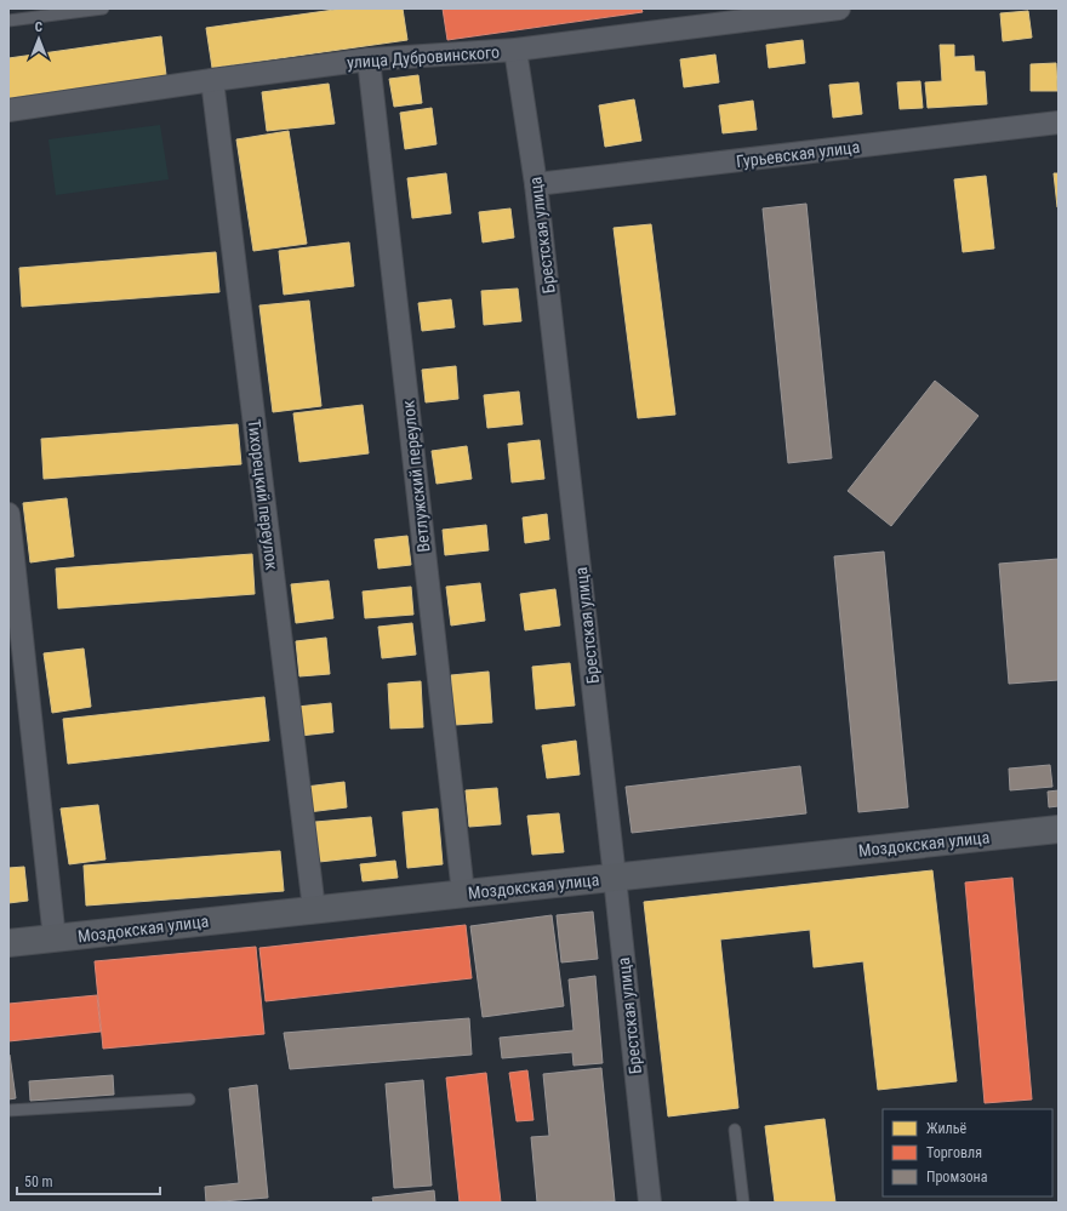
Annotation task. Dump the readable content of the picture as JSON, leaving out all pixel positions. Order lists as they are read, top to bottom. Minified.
{"streets":{"main road":["Моздокская улица"],"street":["улица Дубровинского","Гурьевская улица","Брестская улица","Ветлужский переулок","Тихорецкий переулок"]},"crossings":[["улица Дубровинского","Брестская улица"],["улица Дубровинского","Ветлужский переулок"],["улица Дубровинского","Тихорецкий переулок"],["Гурьевская улица","Брестская улица"],["Брестская улица","Моздокская улица"],["Ветлужский переулок","Моздокская улица"],["Тихорецкий переулок","Моздокская улица"]],"legend":["Жильё","Торговля","Промзона"],"scale_bar":"50 m","north":"top"}
